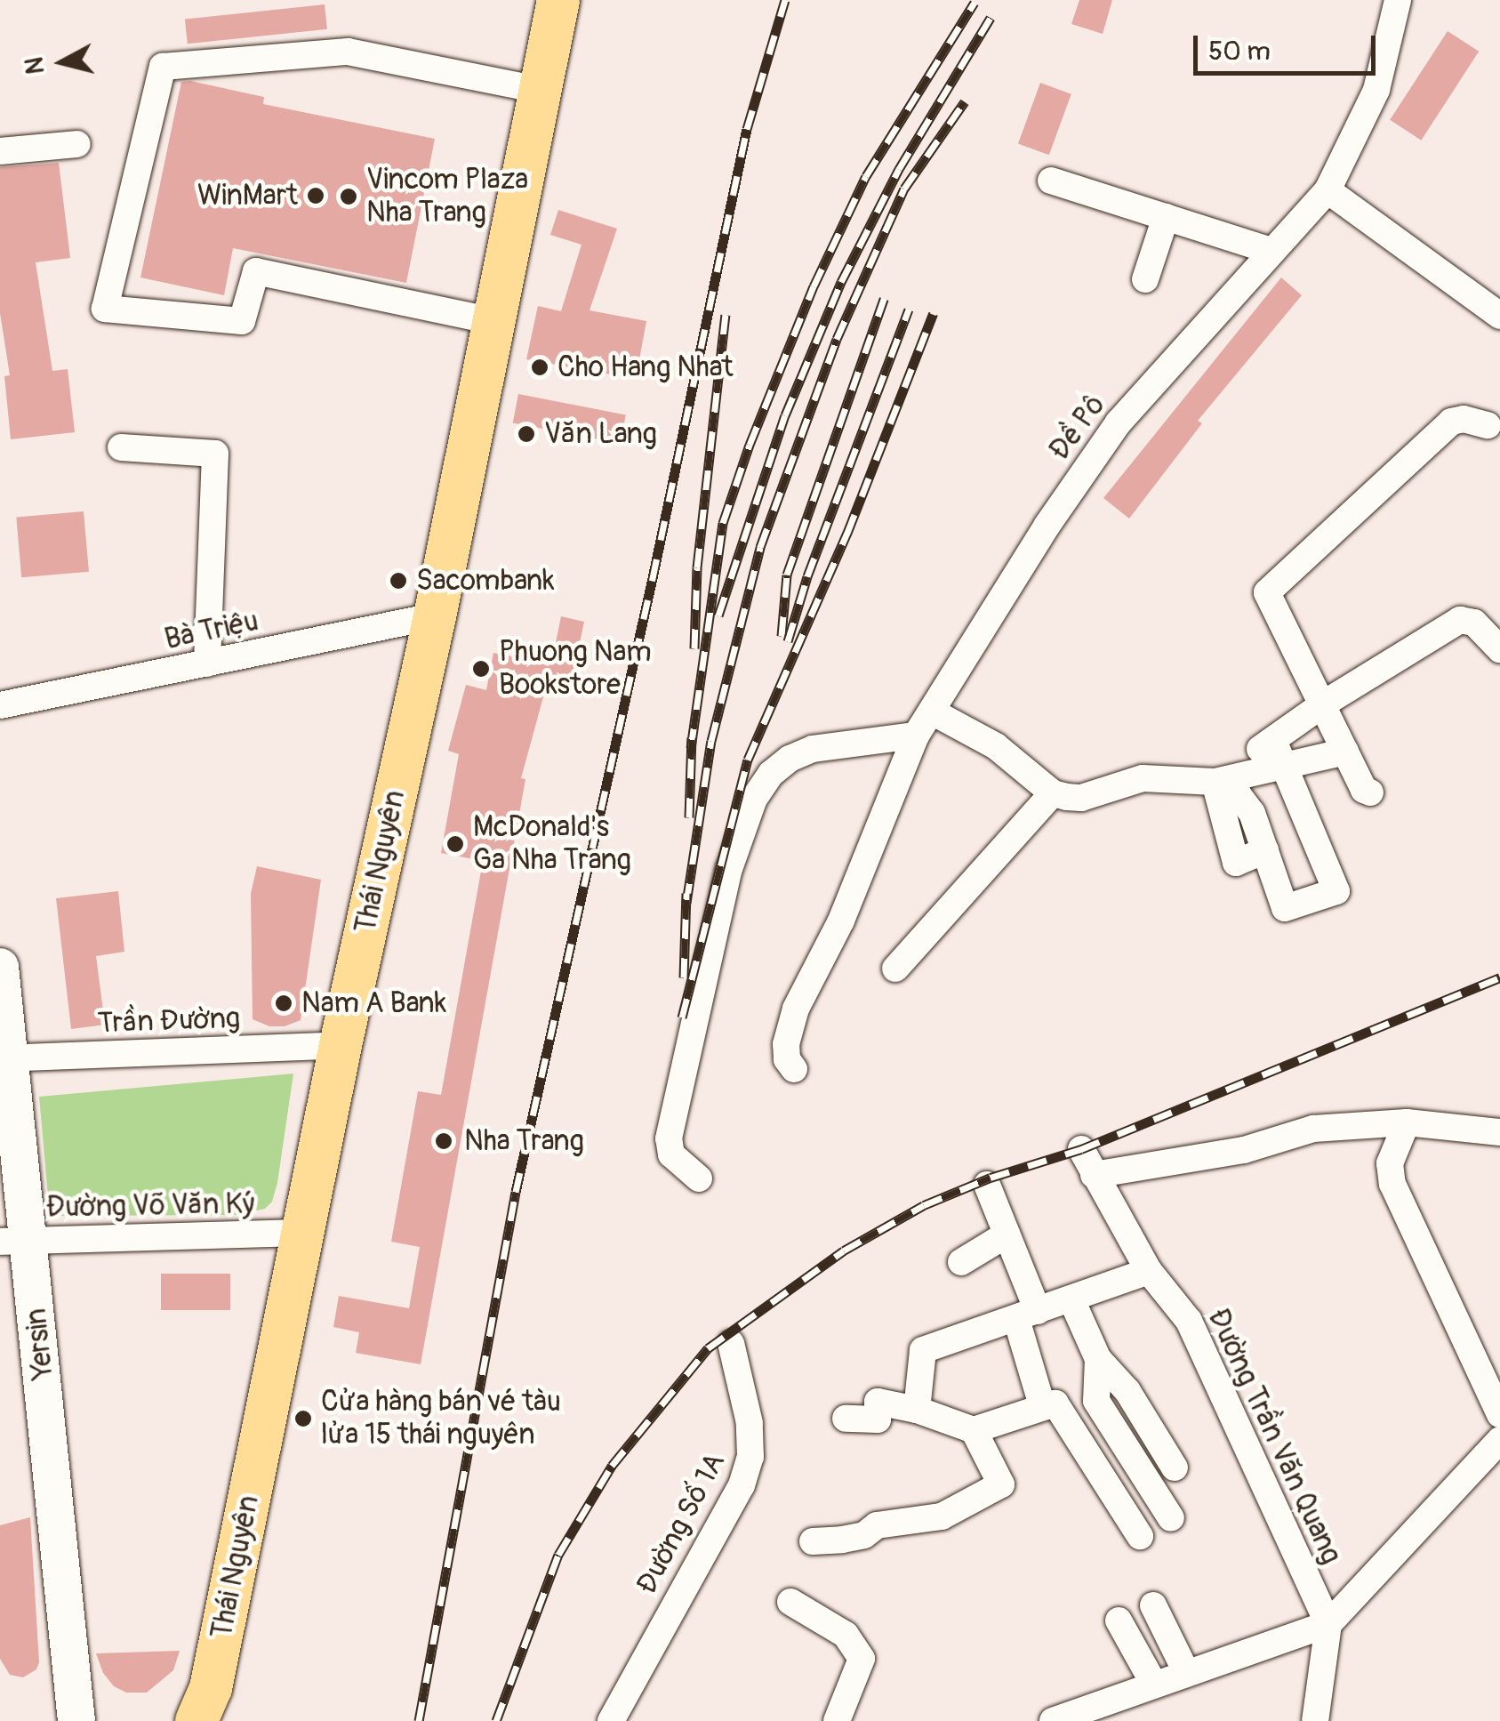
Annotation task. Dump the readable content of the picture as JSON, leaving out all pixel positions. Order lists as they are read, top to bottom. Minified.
{"streets":{"main road":["Thái Nguyên"],"street":["Đề Pô","Bà Triệu","Trần Đường","Đường Võ Văn Ký","Yersin","Đường Trần Văn Quang","Đường Số 1A"]},"crossings":[["Bà Triệu","Thái Nguyên"],["Thái Nguyên","Trần Đường"],["Thái Nguyên","Đường Võ Văn Ký"],["Trần Đường","Yersin"],["Đường Võ Văn Ký","Yersin"]],"places":["WinMart","Vincom Plaza Nha Trang","Cho Hang Nhat","Văn Lang","Sacombank","Phuong Nam Bookstore","McDonald's Ga Nha Trang","Nam A Bank","Nha Trang","Cửa hàng bán vé tàu lửa 15 thái nguyên"],"scale_bar":"50 m","north":"left"}
